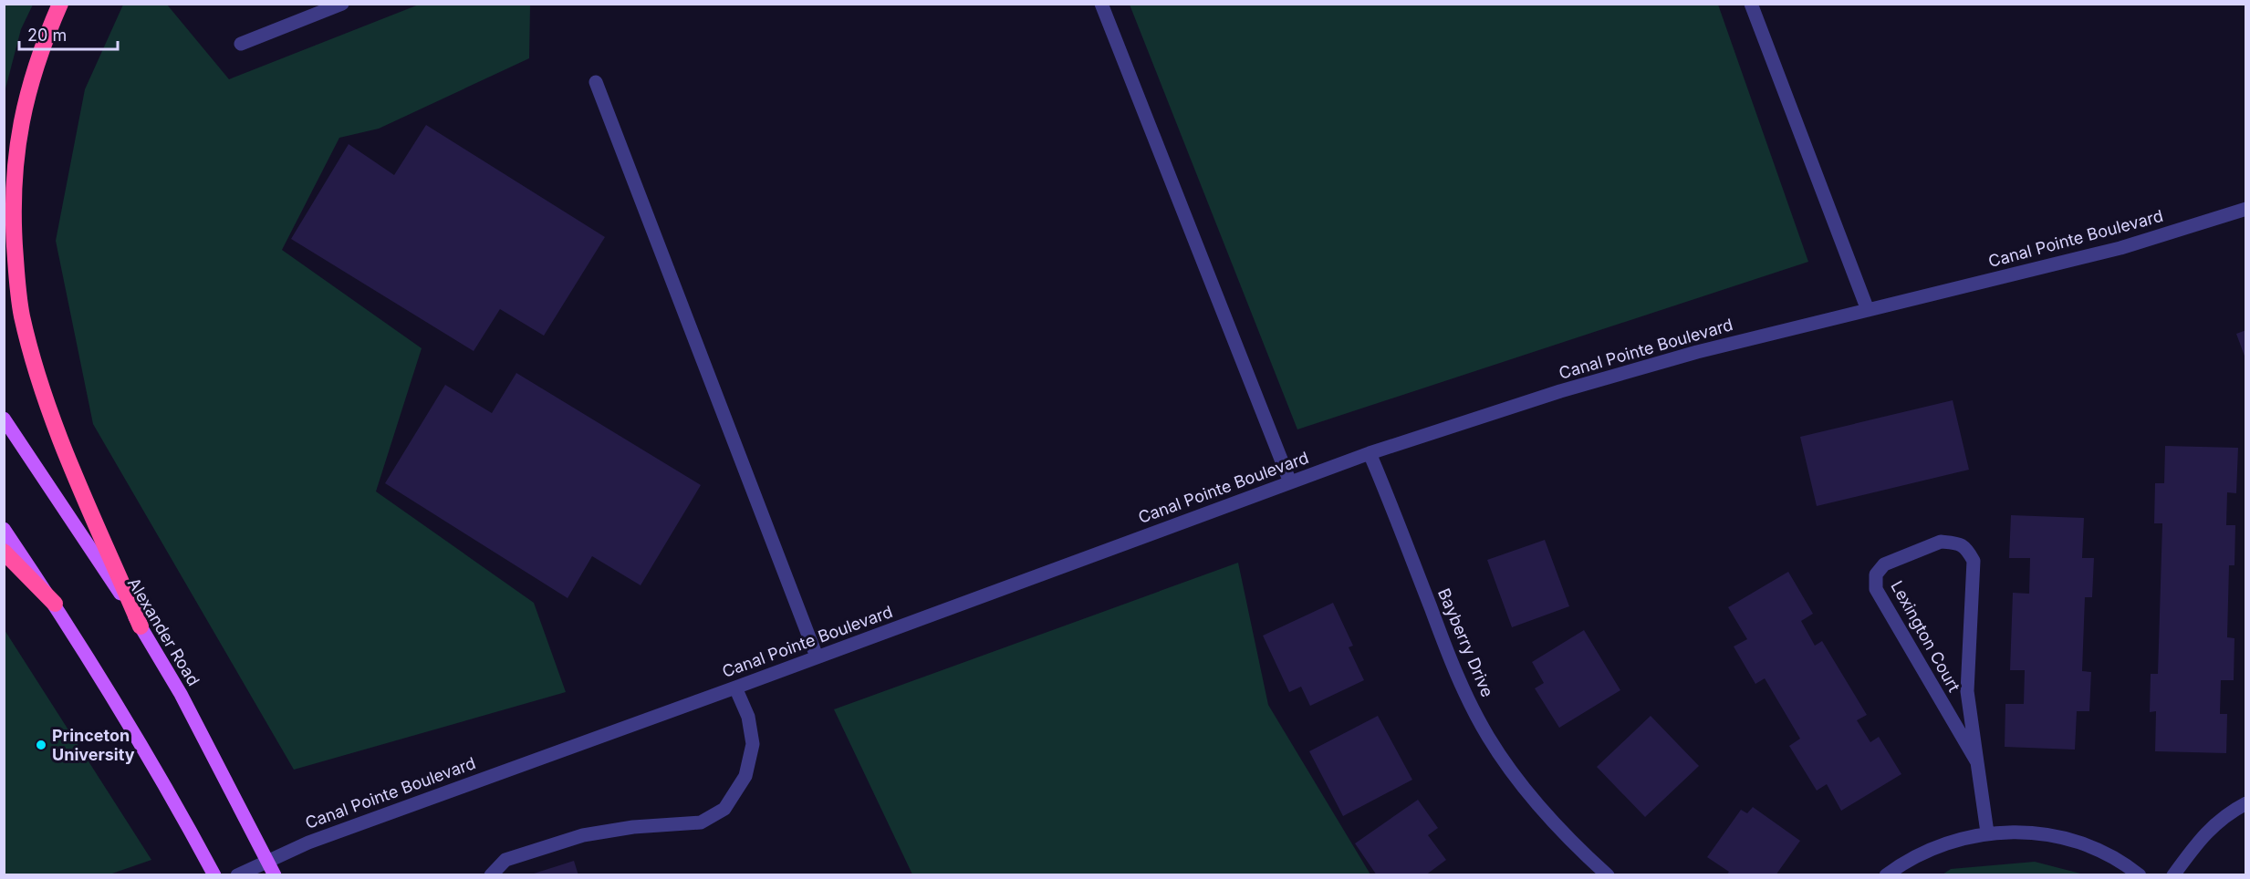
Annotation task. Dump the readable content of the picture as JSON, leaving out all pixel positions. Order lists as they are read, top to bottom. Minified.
{"streets":{"main road":["Alexander Road"],"street":["Canal Pointe Boulevard","Lexington Court","Bayberry Drive"]},"crossings":[["Canal Pointe Boulevard","Alexander Road"],["Canal Pointe Boulevard","Bayberry Drive"]],"places":["Princeton University"],"scale_bar":"20 m"}
